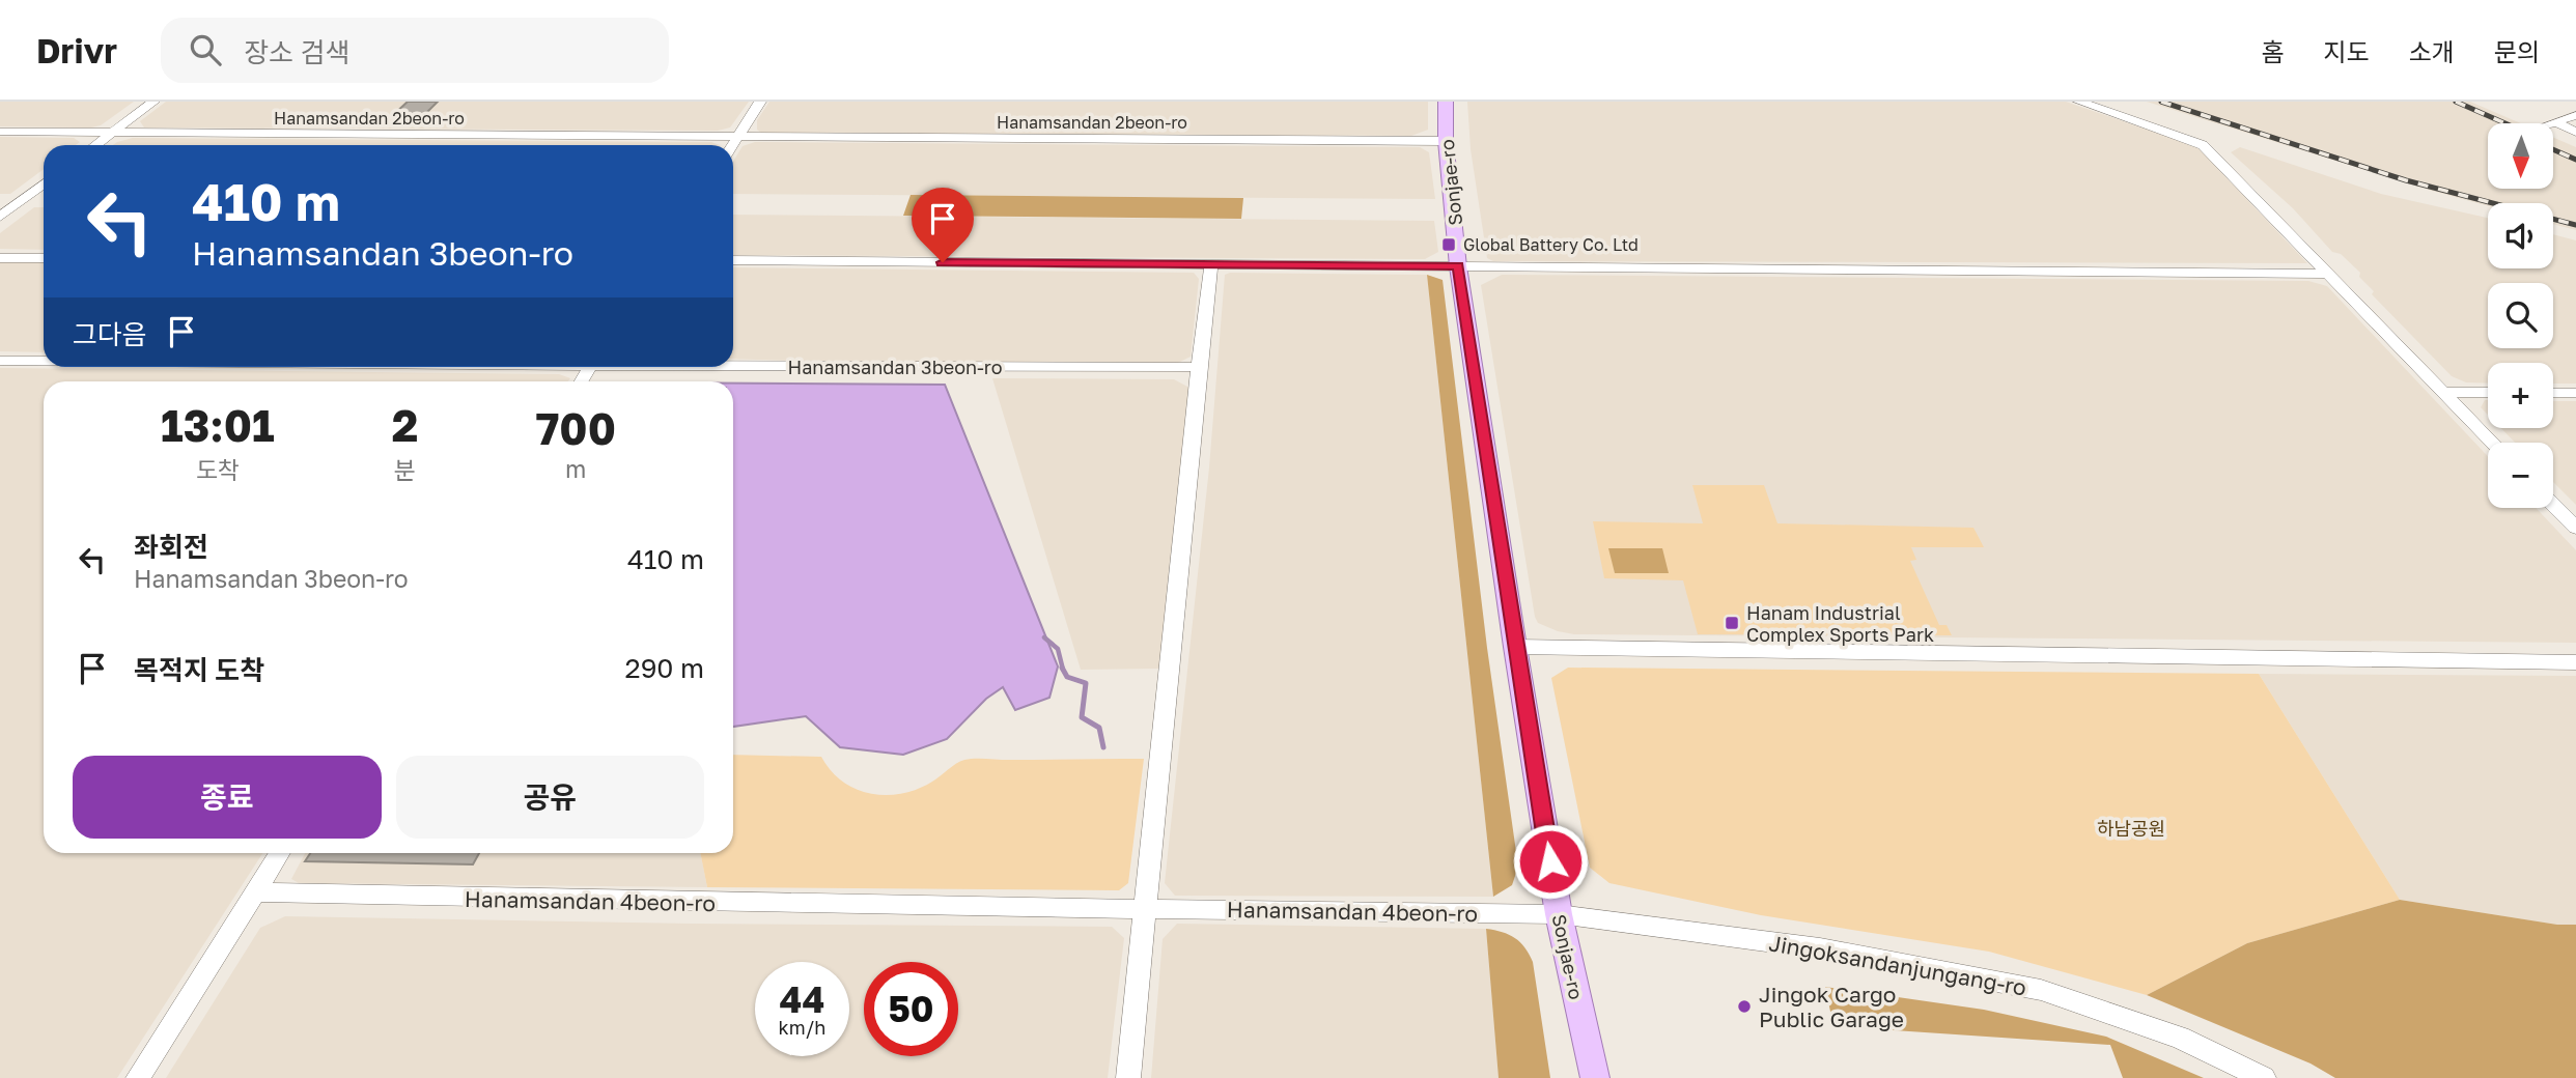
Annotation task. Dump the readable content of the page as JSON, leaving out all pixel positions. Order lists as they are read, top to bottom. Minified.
{"streets":{"main road":["Sonjae-ro"],"street":["Hanamsandan 2beon-ro","Hanamsandan 3beon-ro","Hanamsandan 4beon-ro","Jingoksandanjungang-ro"]},"crossings":[["Hanamsandan 2beon-ro","Sonjae-ro"],["Sonjae-ro","Hanamsandan 4beon-ro"],["Sonjae-ro","Jingoksandanjungang-ro"],["Hanamsandan 4beon-ro","Jingoksandanjungang-ro"]],"parks":["하남공원"],"places":{"transit":["Global Battery Co. Ltd","Hanam Industrial Complex Sports Park"],"other":["Jingok Cargo Public Garage"]},"north":"bottom","page":{"header":"Drivr","search":"장소 검색","nav":["홈","지도","소개","문의"],"map_buttons":["+","−"],"turn":["410 m","Hanamsandan 3beon-ro"],"then":"그다음","eta":["13:01","도착","2","분","700","m"],"list":[{"name":"좌회전","note":"Hanamsandan 3beon-ro","value":"410 m"},{"name":"목적지 도착","value":"290 m"}],"buttons":["종료","공유"],"speed":"44 km/h","limit":"50"}}
